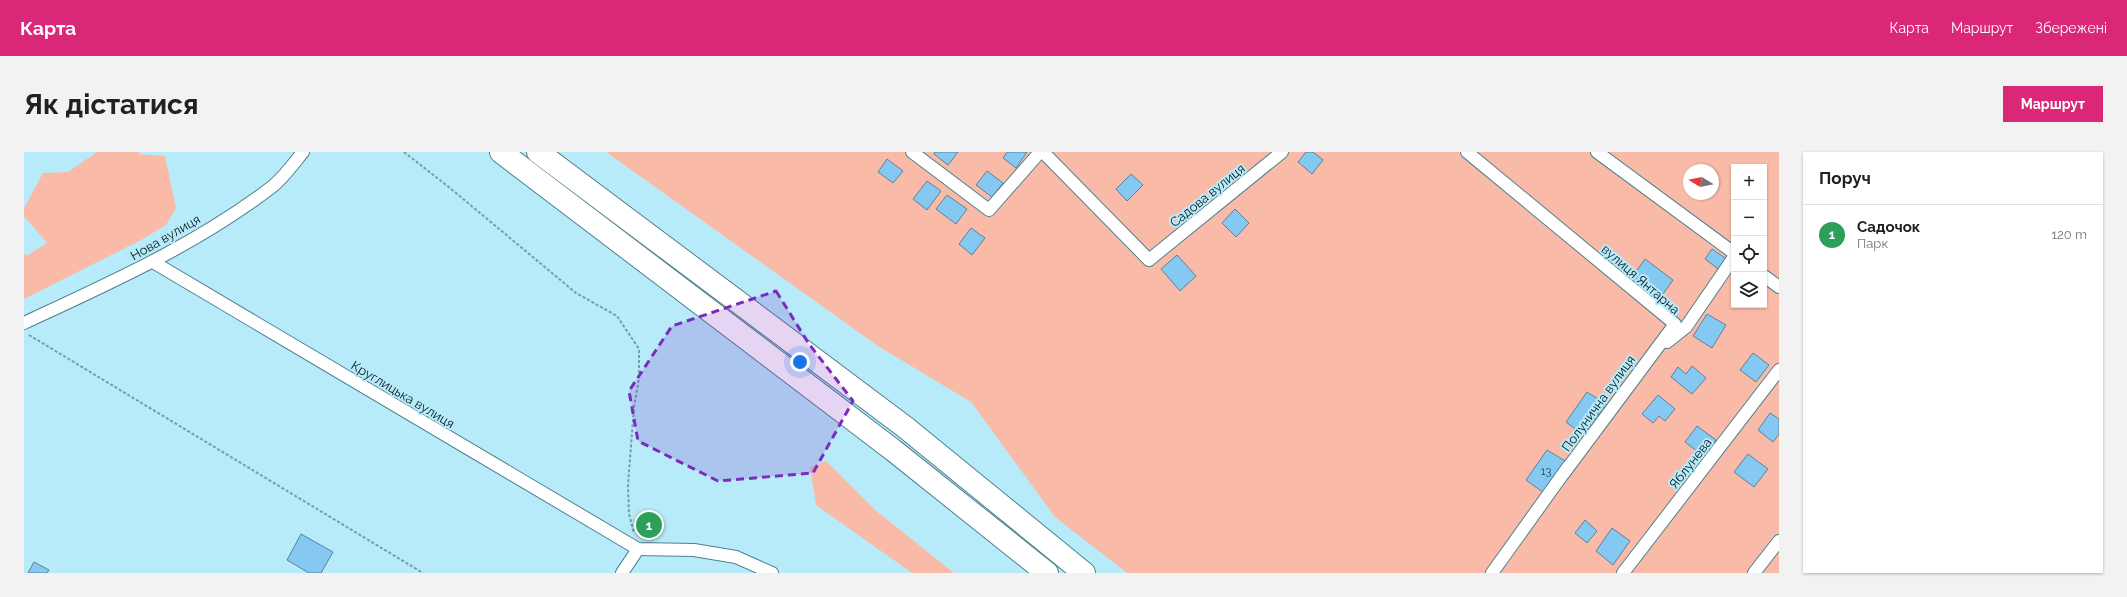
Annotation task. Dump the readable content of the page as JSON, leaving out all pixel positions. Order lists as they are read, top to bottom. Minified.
{"streets":{"street":["Садова вулиця","Нова вулиця","вулиця Янтарна","Круглицька вулиця","Полунична вулиця","Яблунева"]},"crossings":[["Нова вулиця","Круглицька вулиця"],["вулиця Янтарна","Полунична вулиця"]],"house_numbers":["13"],"north":"left","page":{"header":"Карта","nav":["Карта","Маршрут","Збережені"],"buttons":"Маршрут","title":"Як дістатися","heading":"Поруч","map_buttons":["+","−"],"list":[{"mark":"1","name":"Садочок","note":"Парк","value":"120 m"}],"pins":"1"}}
